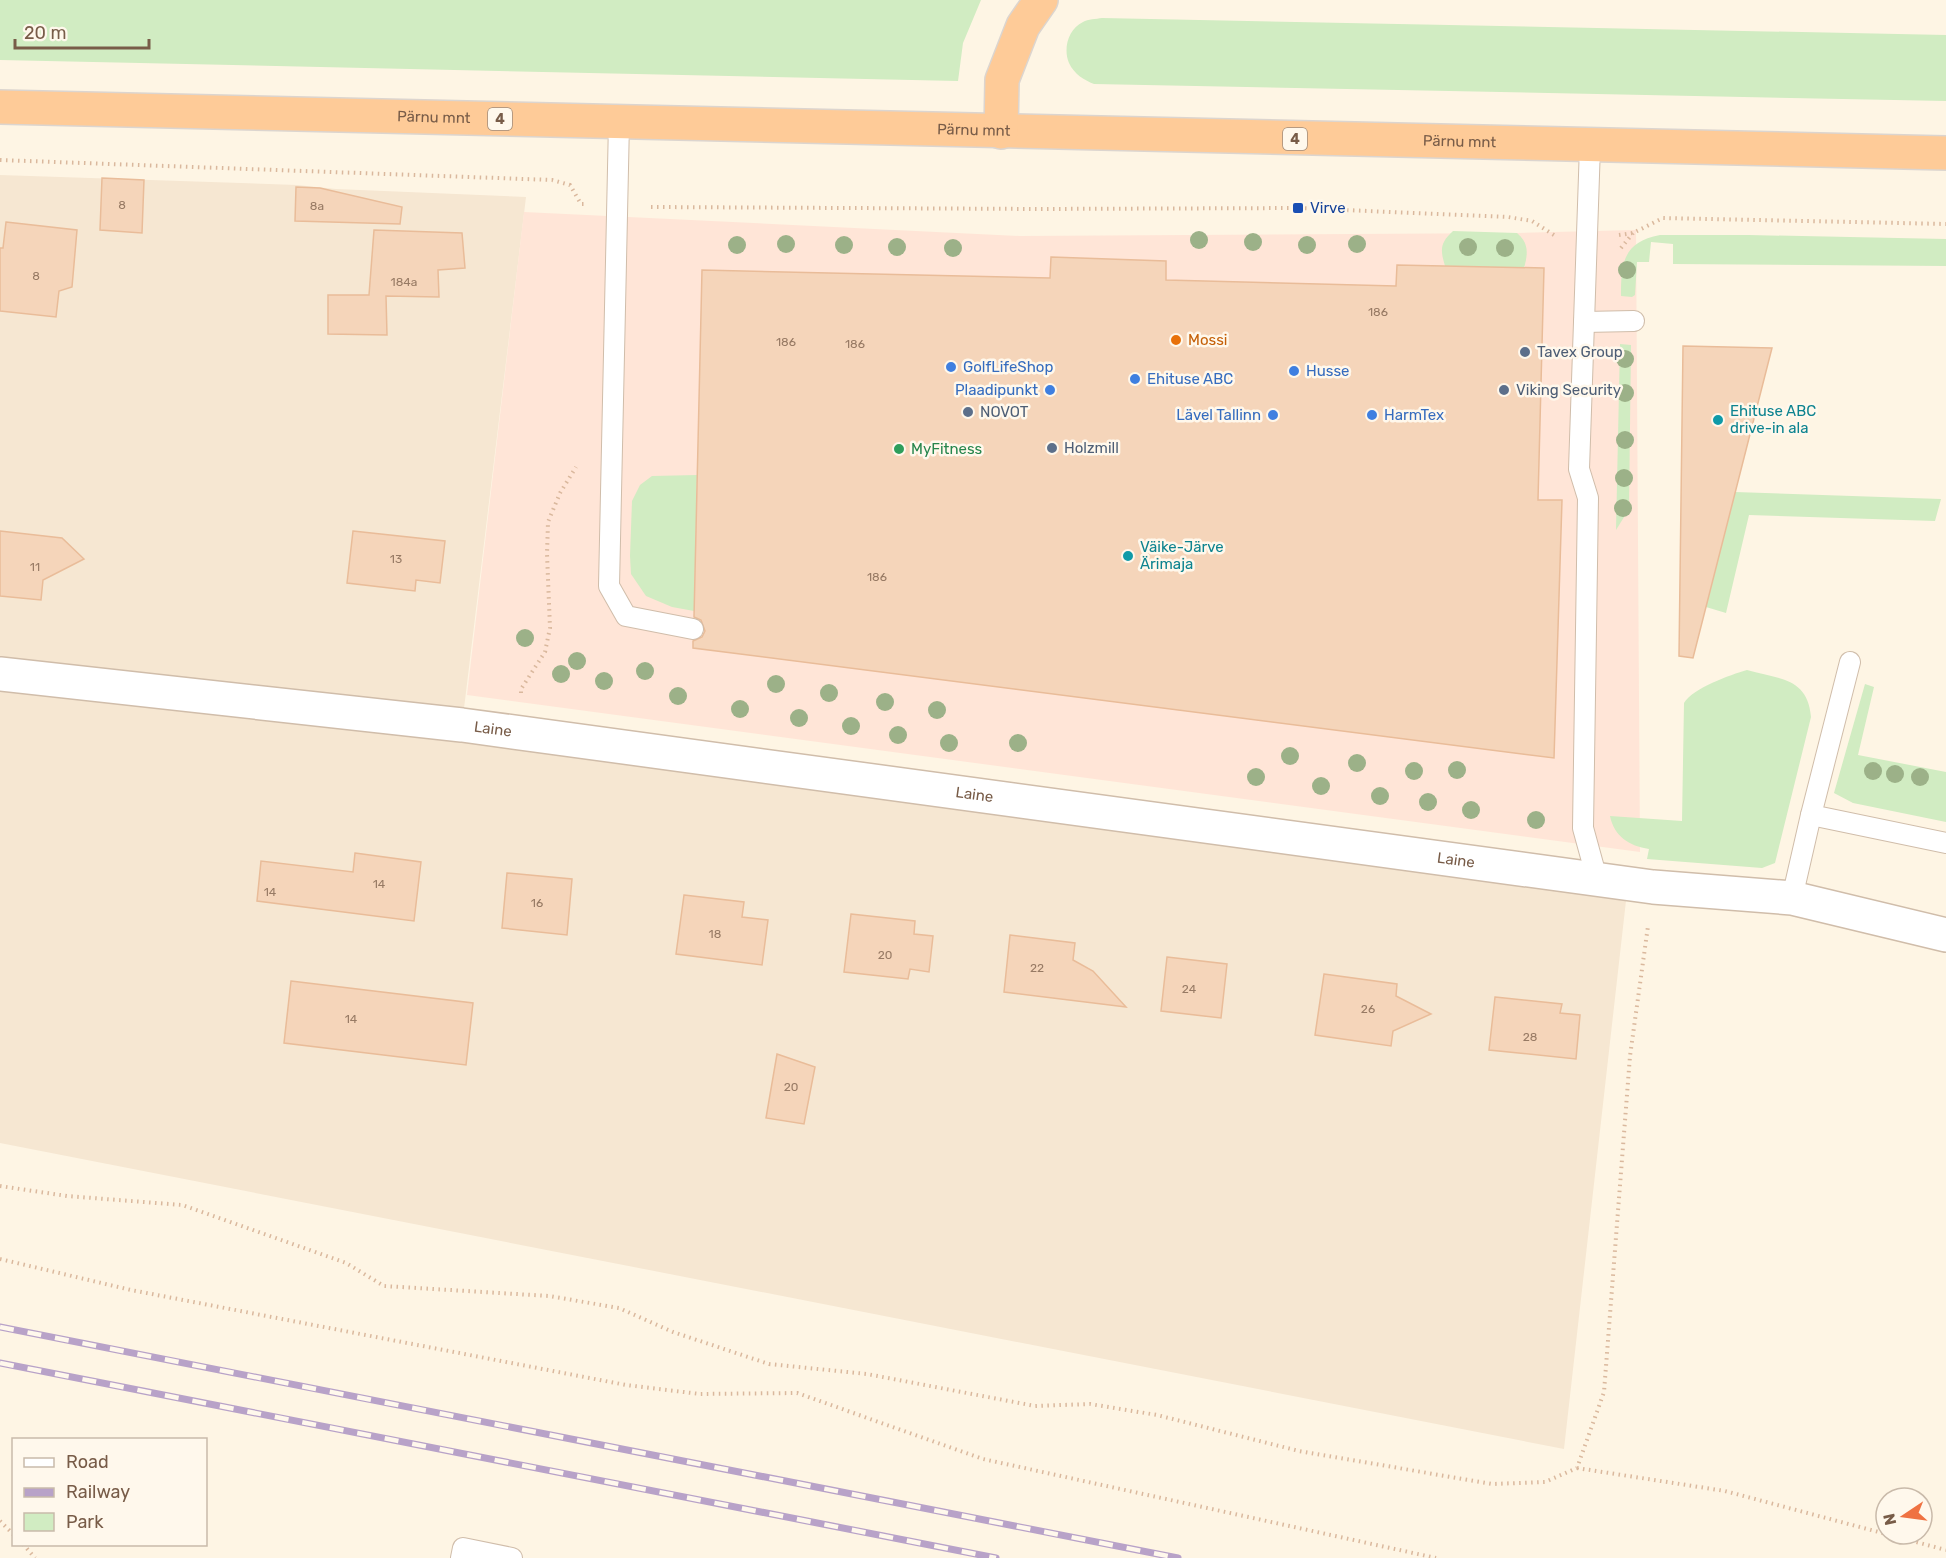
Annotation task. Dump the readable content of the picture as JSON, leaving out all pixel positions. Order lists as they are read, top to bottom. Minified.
{"streets":{"highway":["Pärnu mnt","4"],"street":["Laine"]},"places":{"transit":["Virve"],"other":["Mossi","Tavex Group","GolfLifeShop","Husse","Ehituse ABC","Plaadipunkt","Viking Security","NOVOT","Lävel Tallinn","HarmTex","Ehituse ABC drive-in ala","Holzmill","MyFitness","Väike-Järve Ärimaja"]},"house_numbers":["8","8a","8","184a","186","186","186","13","11","186","14","14","16","18","20","22","24","26","14","28","20"],"legend":["Road","Railway","Park"],"scale_bar":"20 m","north":"left"}
